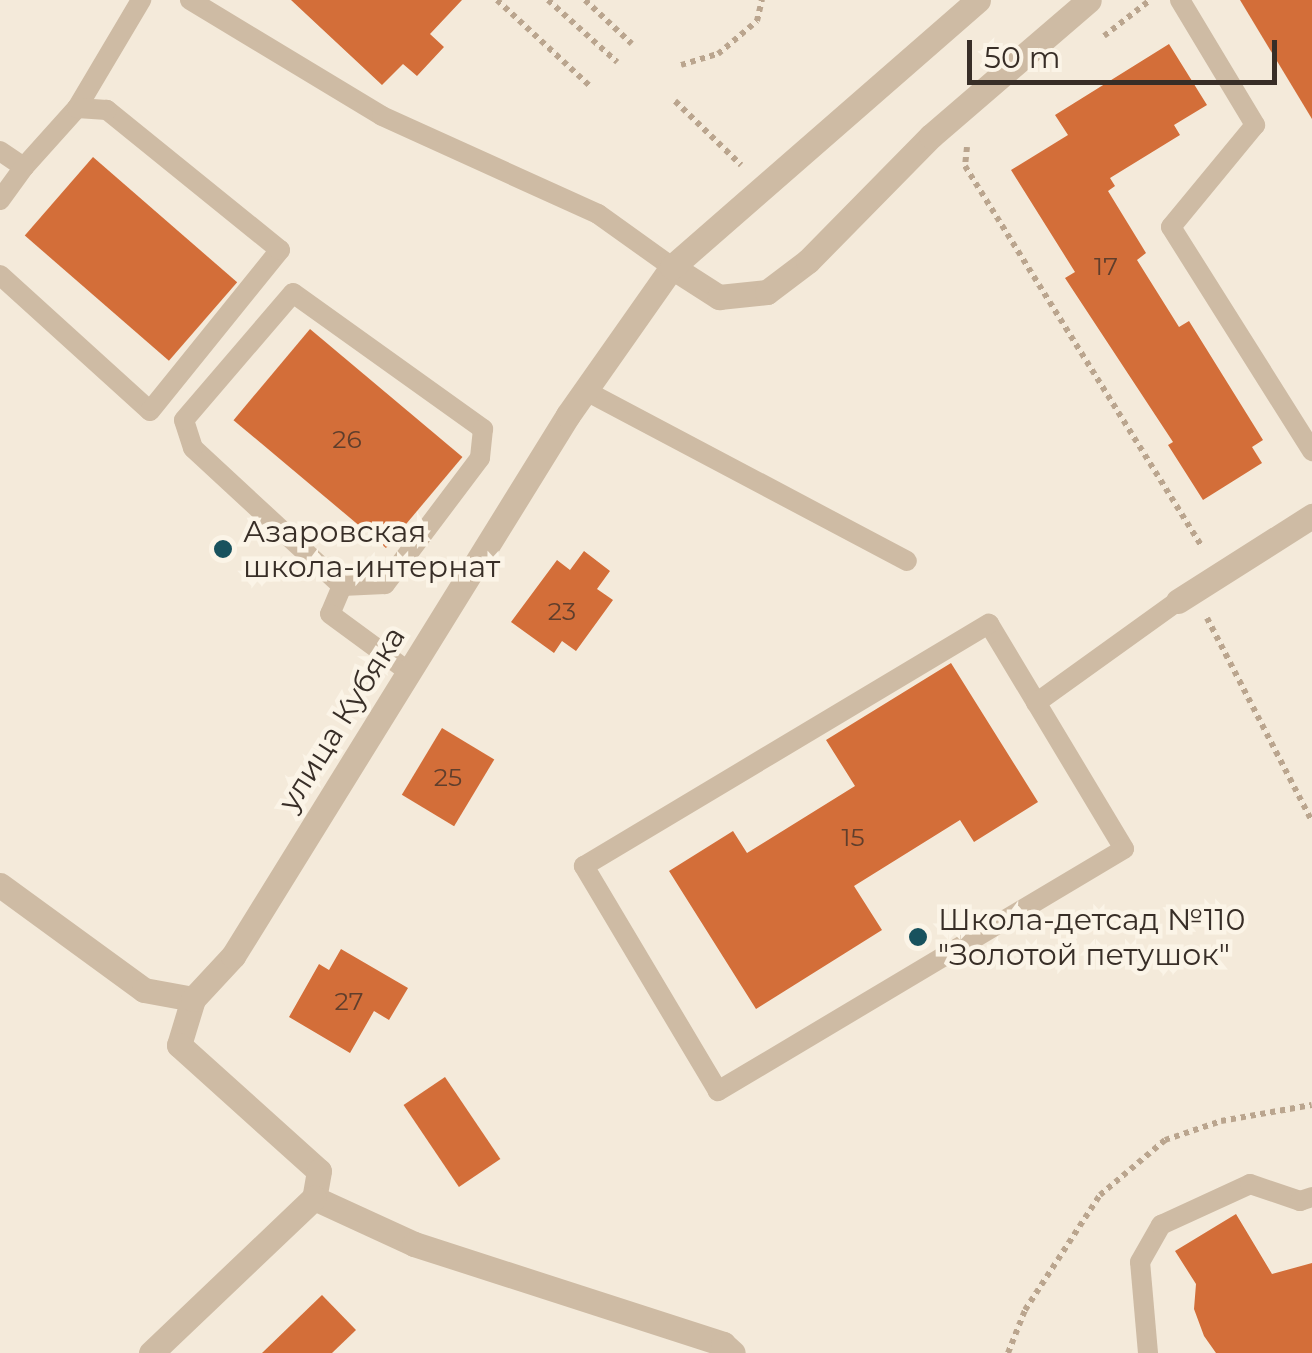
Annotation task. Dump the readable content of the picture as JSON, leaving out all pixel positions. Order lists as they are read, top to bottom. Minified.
{"streets":{"street":["улица Кубяка"]},"places":["Азаровская школа-интернат","Школа-детсад №110 \"Золотой петушок\""],"house_numbers":["17","26","23","25","15","27"],"scale_bar":"50 m"}
